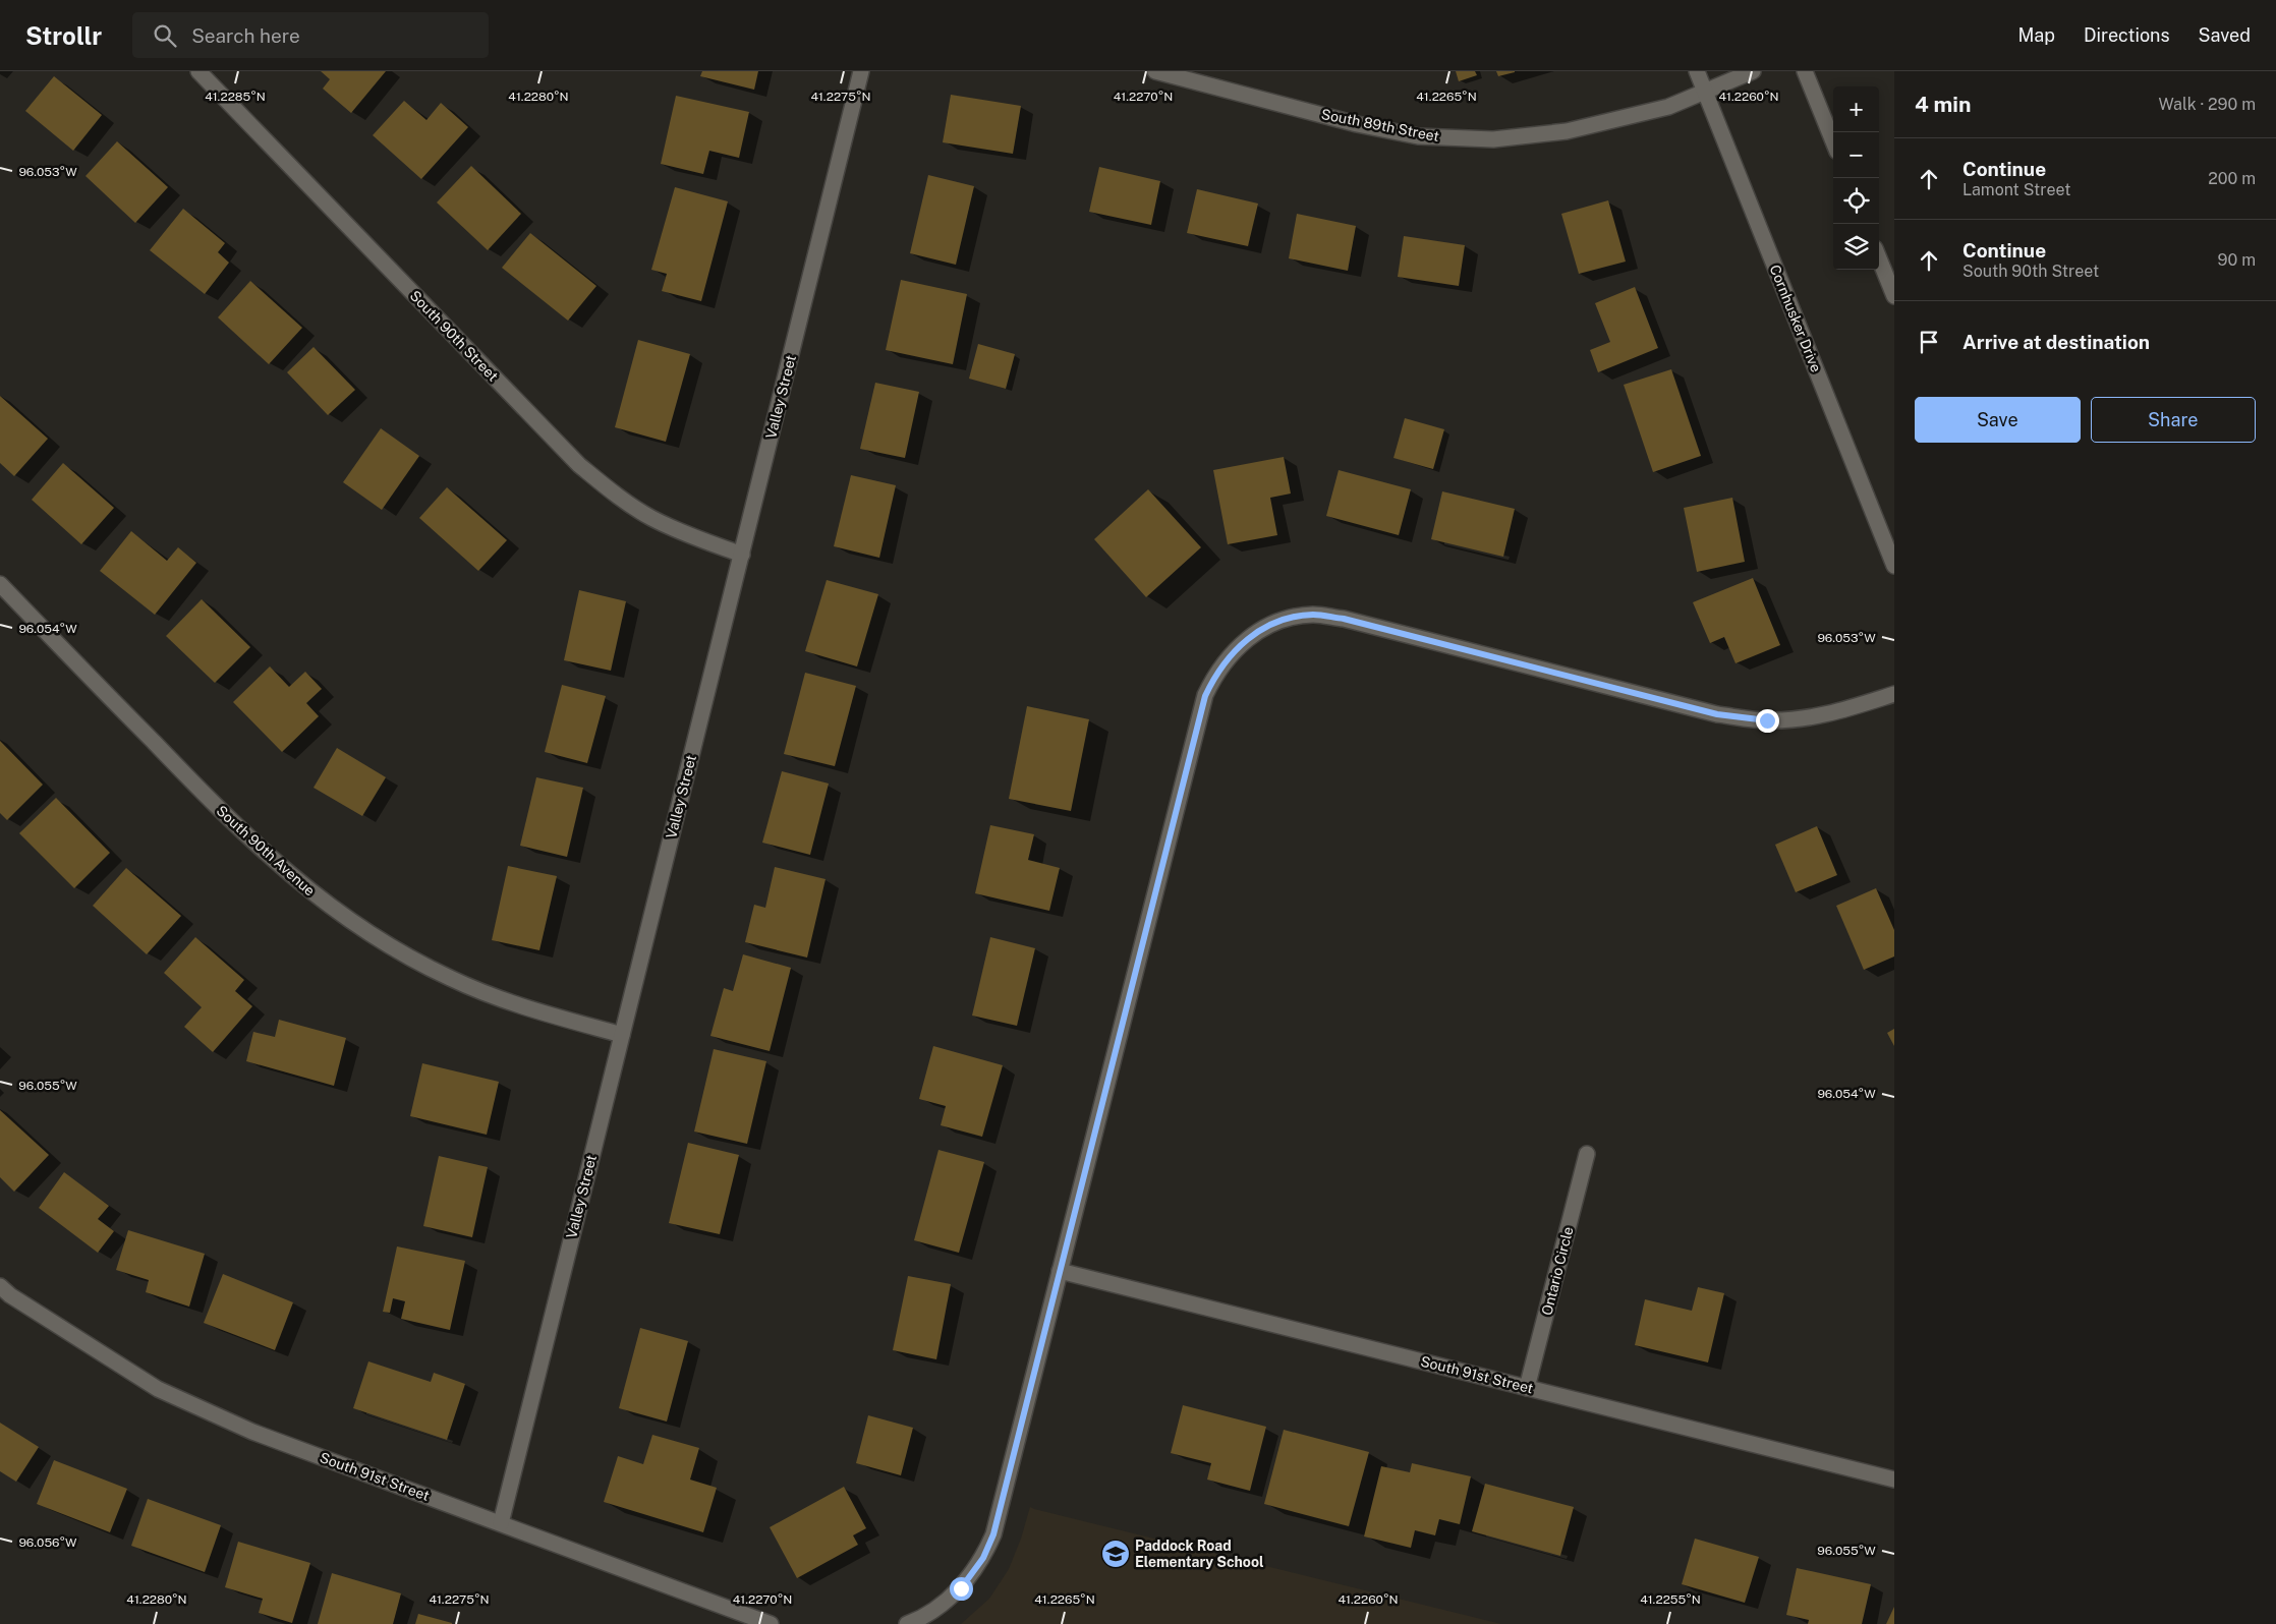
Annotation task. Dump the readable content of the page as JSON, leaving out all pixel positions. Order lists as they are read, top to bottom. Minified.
{"streets":{"street":["South 89th Street","Cornhusker Drive","South 90th Street","Valley Street","South 90th Avenue","Ontario Circle","South 91st Street"]},"crossings":[["South 89th Street","Cornhusker Drive"],["South 90th Street","Valley Street"],["Valley Street","South 90th Avenue"],["Valley Street","South 91st Street"],["Ontario Circle","South 91st Street"]],"places":{"school or university":["Paddock Road Elementary School"]},"page":{"header":"Strollr","search":"Search here","nav":["Map","Directions","Saved"],"heading":["4 min","Walk · 290 m"],"map_buttons":["+","−"],"list":[["Continue","Lamont Street","200 m"],["Continue","South 90th Street","90 m"],"Arrive at destination"],"buttons":["Save","Share"]},"coordinates":["41.2285°N","41.2280°N","41.2275°N","41.2270°N","41.2265°N","41.2260°N","96.053°W","96.054°W","96.055°W","96.056°W","41.2255°N"]}
